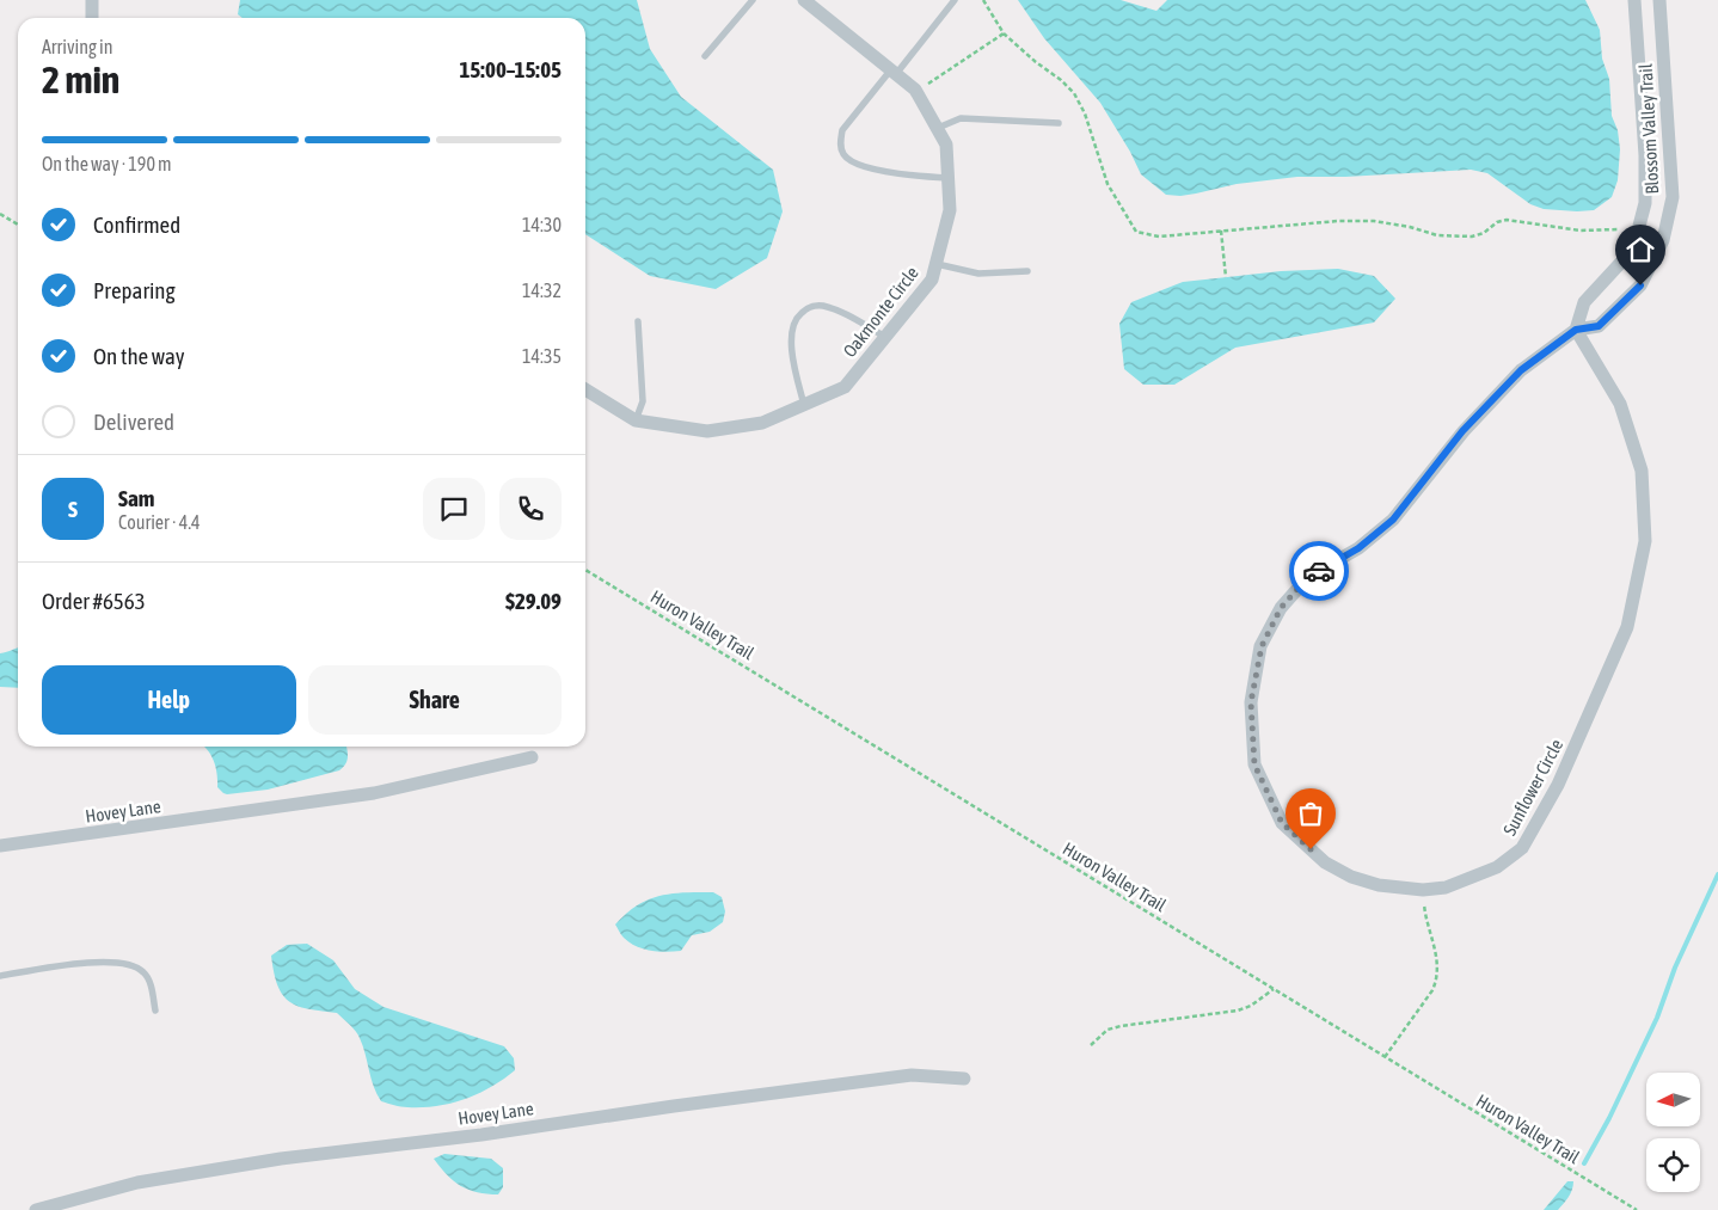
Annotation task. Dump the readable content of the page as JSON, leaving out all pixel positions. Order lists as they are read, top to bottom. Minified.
{"streets":{"street":["Blossom Valley Trail","Oakmonte Circle","Sunflower Circle","Hovey Lane"],"path":["Huron Valley Trail"]},"crossings":[["Blossom Valley Trail","Sunflower Circle"]],"north":"left","page":{"heading":["2 min","Arriving in","15:00–15:05"],"panel":["Sam","Courier · 4.4","Order #6563","$29.09"],"bar":"On the way · 190 m","list":[["Confirmed","14:30"],["Preparing","14:32"],["On the way","14:35"],"Delivered"],"round":"S","buttons":["Help","Share"]}}
